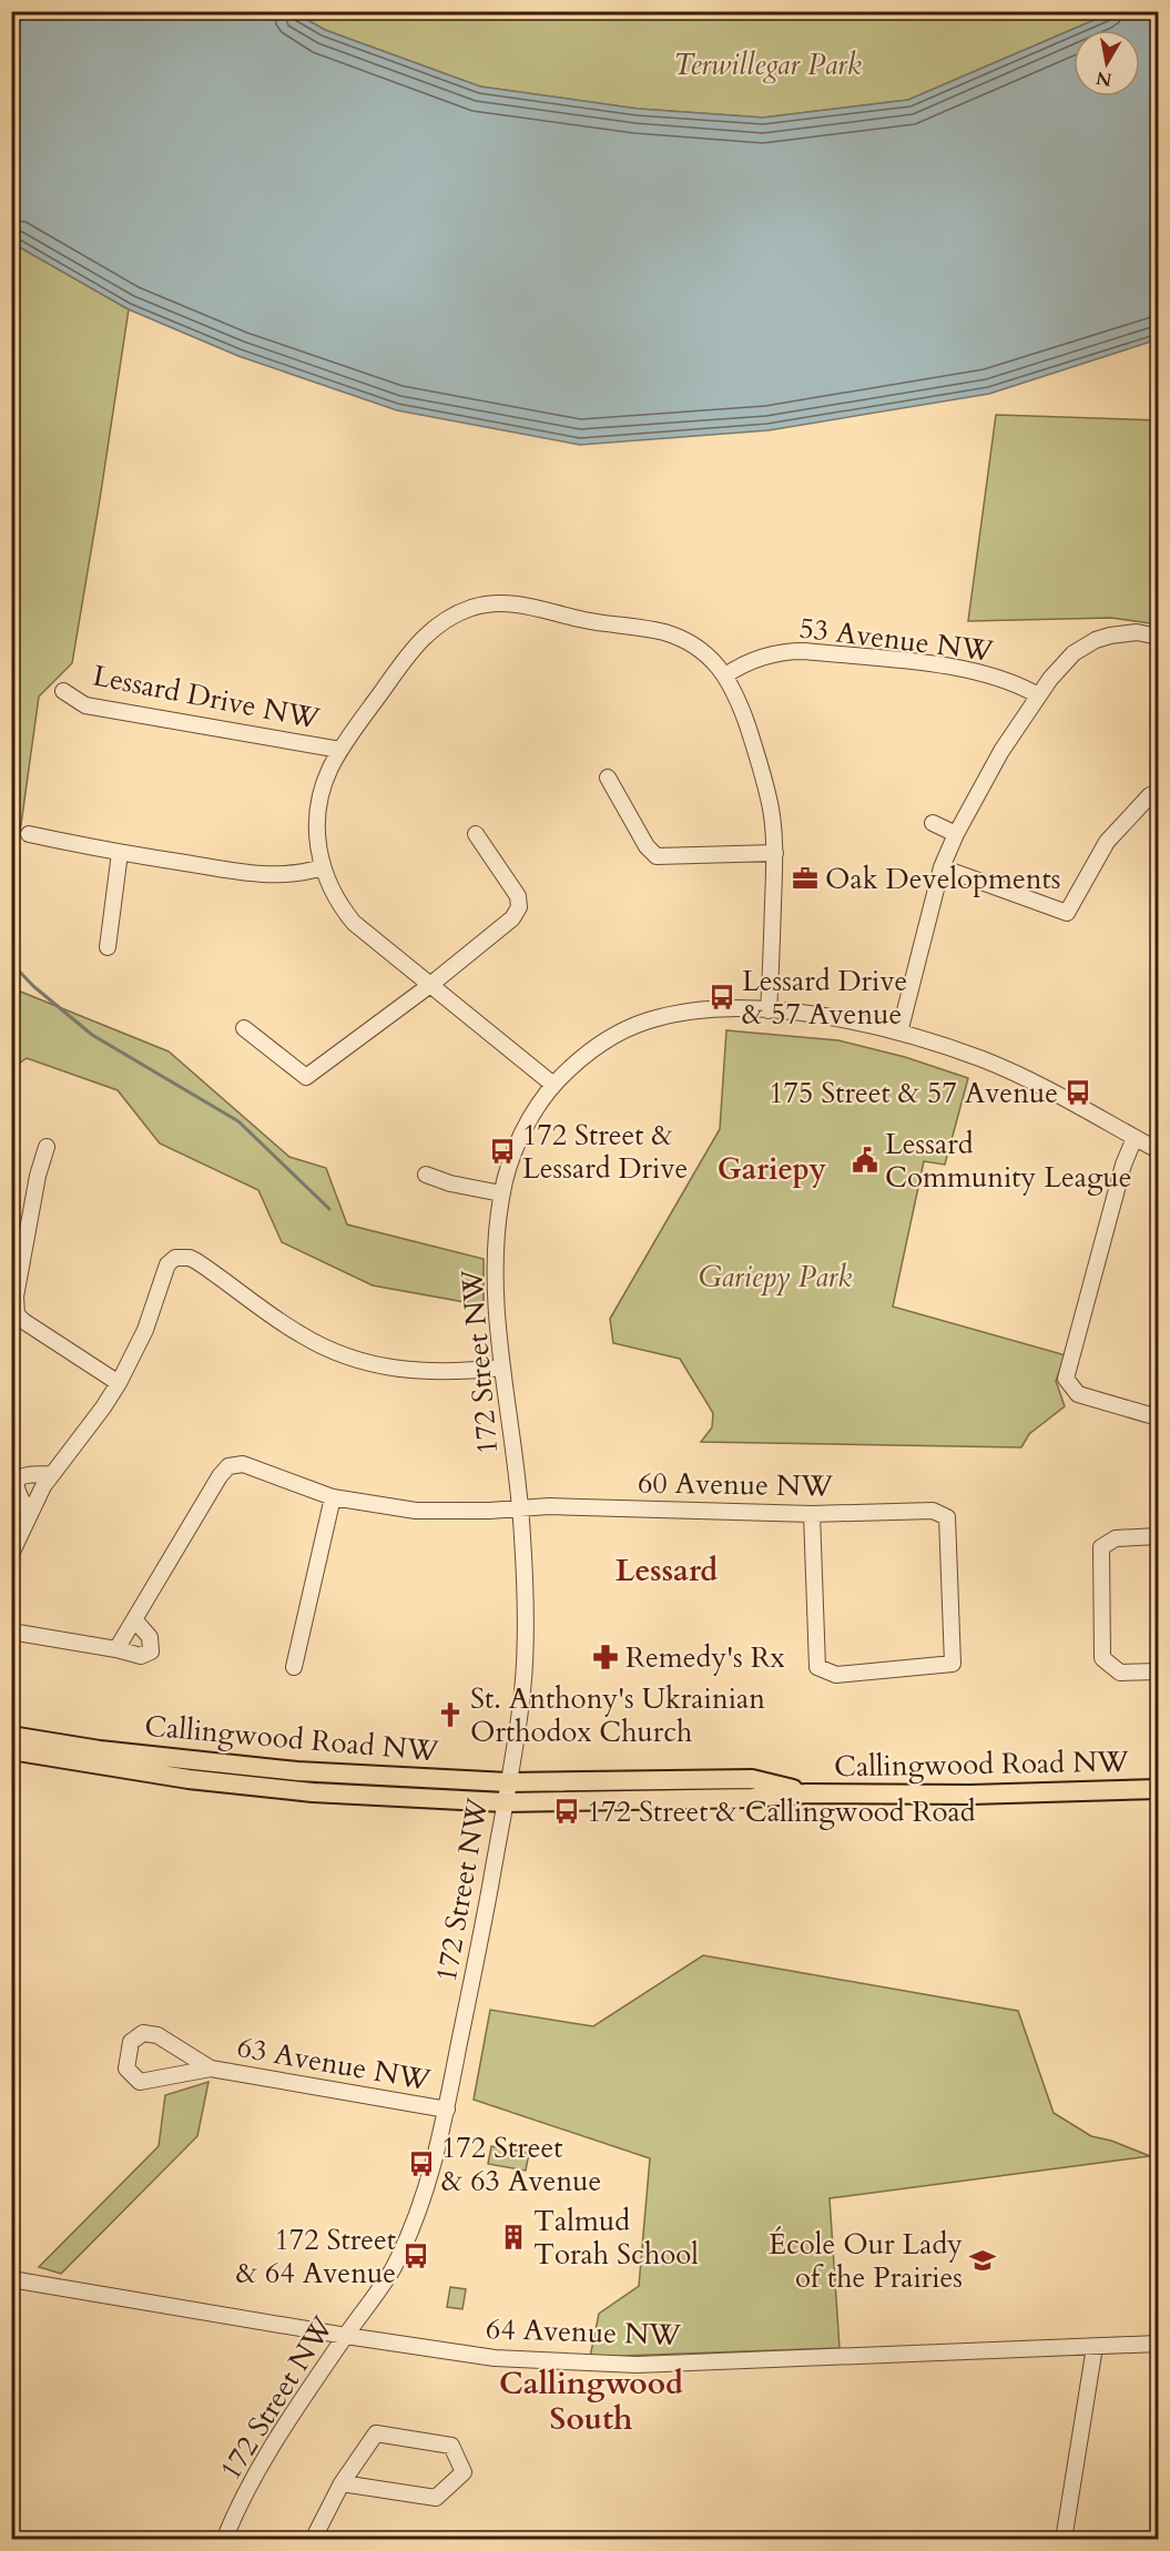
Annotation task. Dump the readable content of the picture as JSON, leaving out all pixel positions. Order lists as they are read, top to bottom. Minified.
{"streets":{"main road":["Callingwood Road NW"],"street":["53 Avenue NW","Lessard Drive NW","172 Street NW","60 Avenue NW","63 Avenue NW","64 Avenue NW"]},"crossings":[["53 Avenue NW","Lessard Drive NW"],["Lessard Drive NW","172 Street NW"],["172 Street NW","60 Avenue NW"],["172 Street NW","Callingwood Road NW"],["172 Street NW","63 Avenue NW"],["172 Street NW","64 Avenue NW"]],"districts":["Gariepy","Lessard","Callingwood South"],"parks":["Terwillegar Park","Gariepy Park"],"places":{"office":["Oak Developments"],"bus stop":["Lessard Drive & 57 Avenue","175 Street & 57 Avenue","172 Street & Lessard Drive","172 Street & Callingwood Road","172 Street & 63 Avenue","172 Street & 64 Avenue"],"public building":["Lessard Community League"],"pharmacy":["Remedy's Rx"],"church":["St. Anthony's Ukrainian Orthodox Church"],"building":["Talmud Torah School"],"school or university":["École Our Lady of the Prairies"]},"north":"bottom"}
